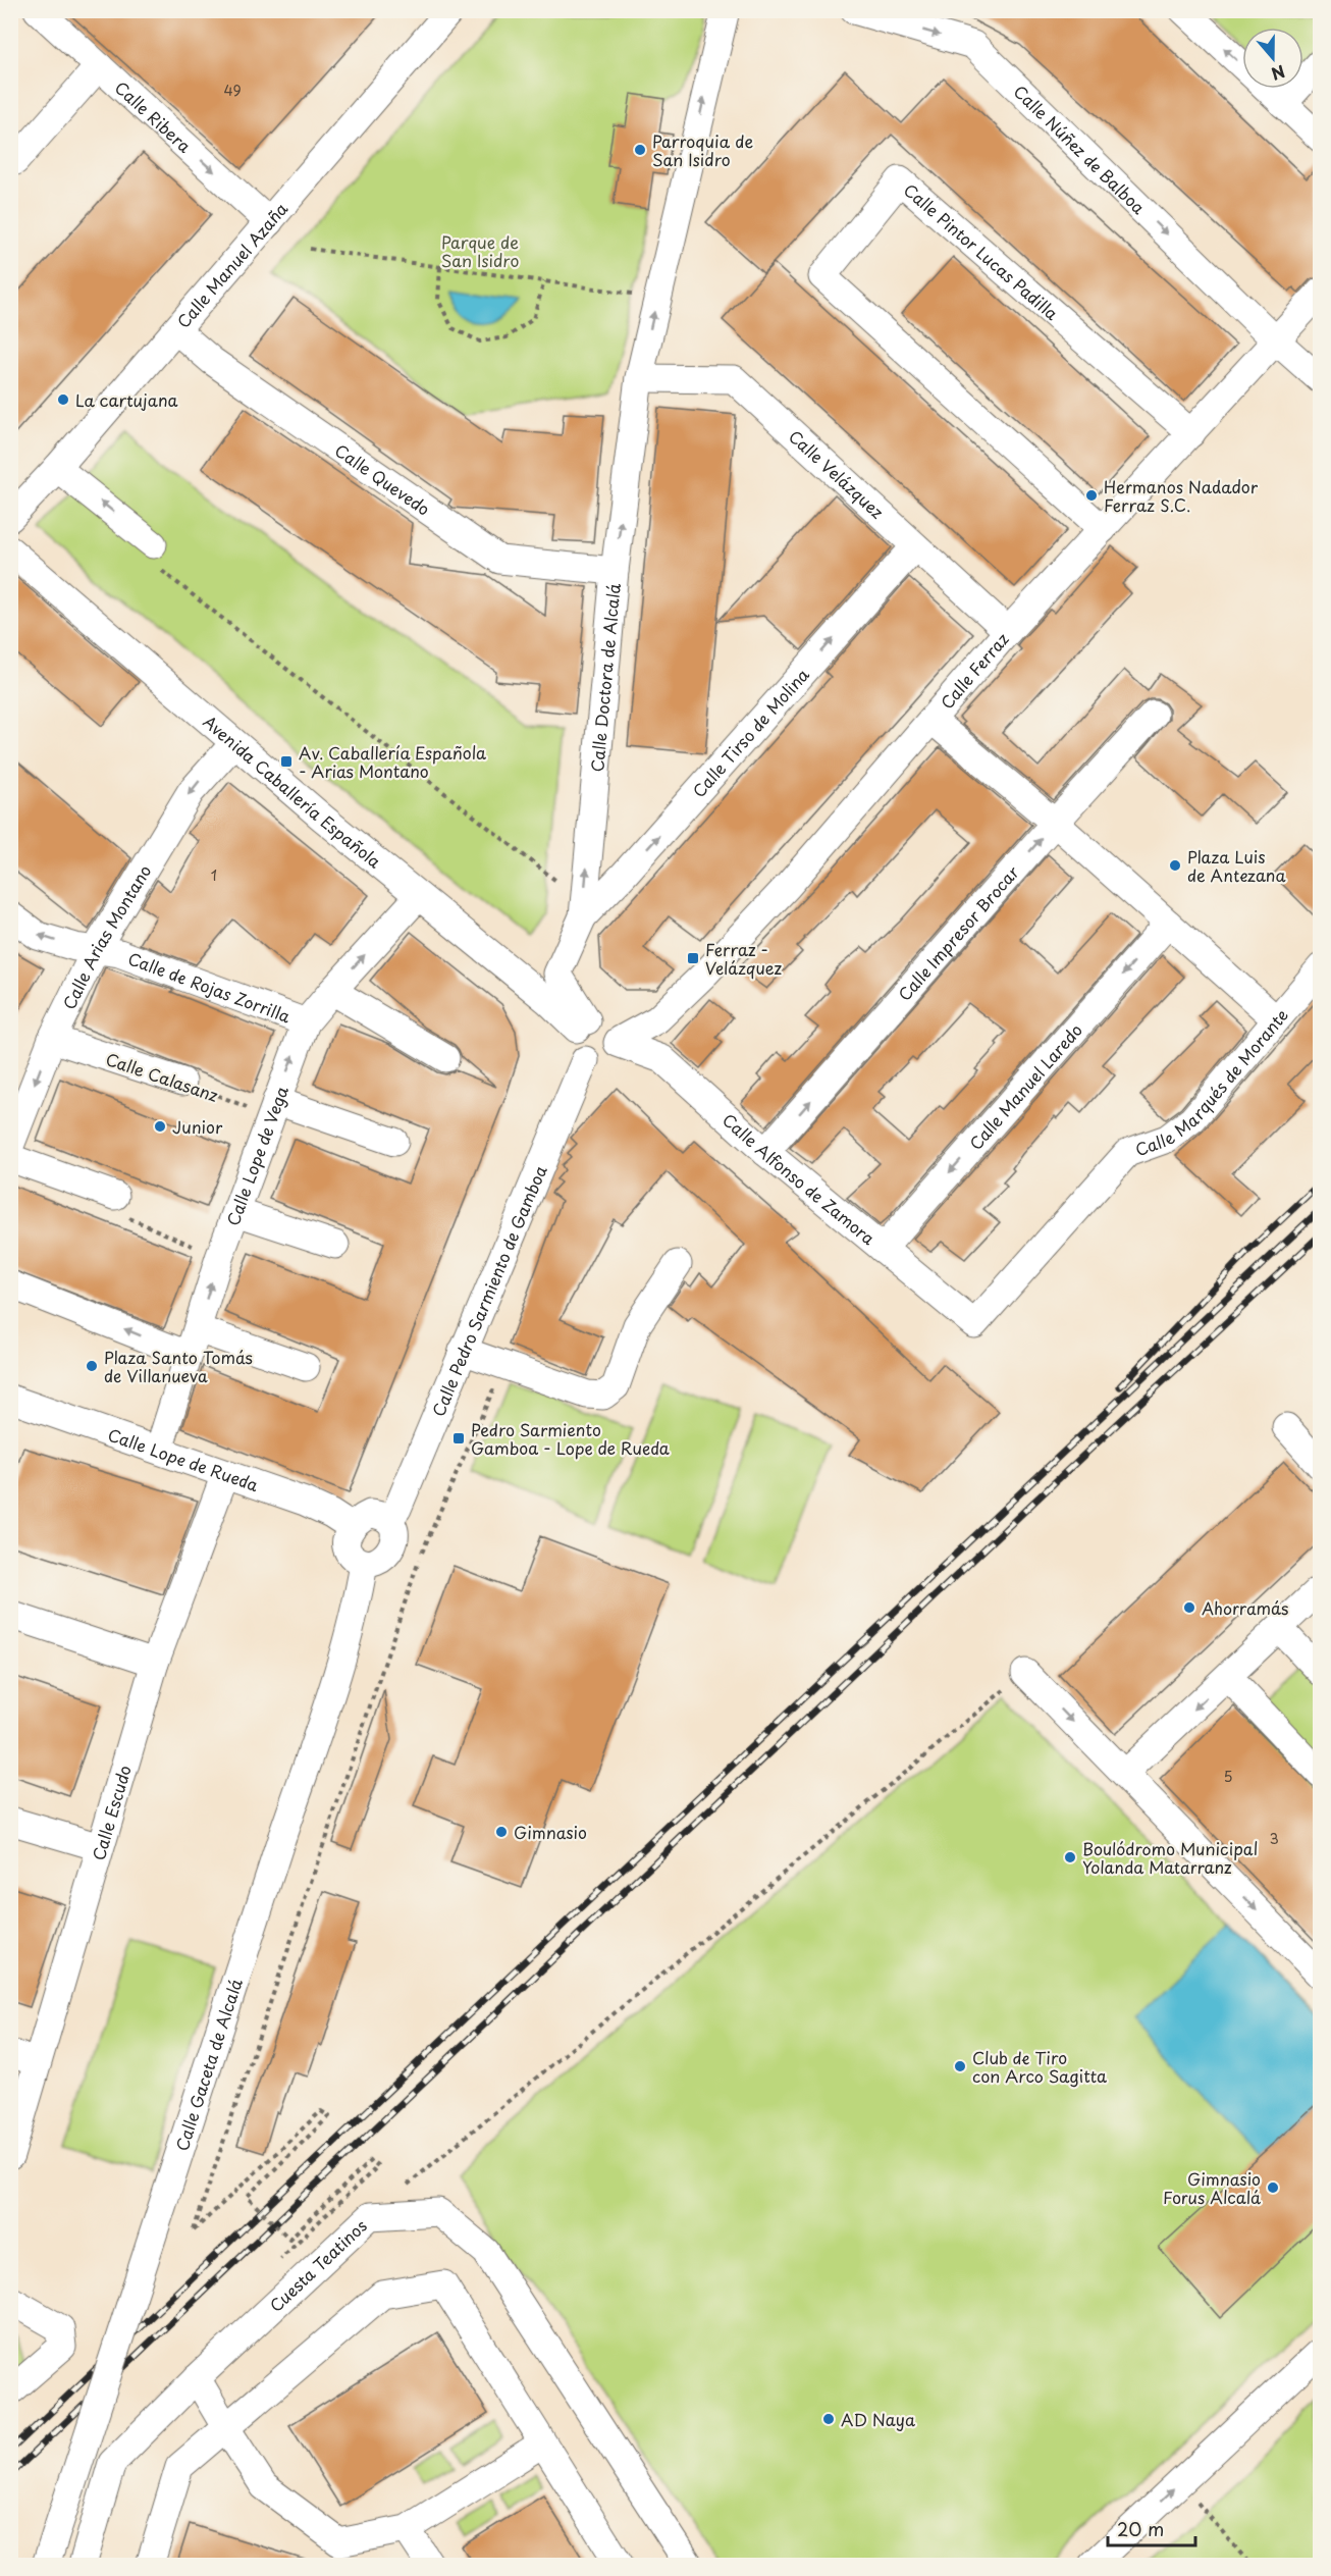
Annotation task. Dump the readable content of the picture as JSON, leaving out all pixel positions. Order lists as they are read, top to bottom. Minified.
{"streets":{"street":["Calle Ribera","Calle Núñez de Balboa","Calle Pintor Lucas Padilla","Calle Manuel Azaña","Calle Velázquez","Calle Quevedo","Calle Ferraz","Calle Doctora de Alcalá","Calle Tirso de Molina","Avenida Caballería Española","Calle Impresor Brocar","Calle Arias Montano","Calle de Rojas Zorrilla","Calle Calasanz","Calle Marqués de Morante","Calle Manuel Laredo","Calle Lope de Vega","Calle Alfonso de Zamora","Calle Pedro Sarmiento de Gamboa","Calle Lope de Rueda","Calle Escudo","Calle Gaceta de Alcalá","Cuesta Teatinos"]},"crossings":[["Calle Ribera","Calle Manuel Azaña"],["Calle Núñez de Balboa","Calle Ferraz"],["Calle Pintor Lucas Padilla","Calle Ferraz"],["Calle Manuel Azaña","Calle Quevedo"],["Calle Velázquez","Calle Ferraz"],["Calle Velázquez","Calle Doctora de Alcalá"],["Calle Velázquez","Calle Tirso de Molina"],["Calle Quevedo","Calle Doctora de Alcalá"],["Calle Ferraz","Calle Doctora de Alcalá"],["Calle Ferraz","Avenida Caballería Española"],["Calle Ferraz","Calle Alfonso de Zamora"],["Calle Ferraz","Calle Pedro Sarmiento de Gamboa"],["Calle Doctora de Alcalá","Calle Tirso de Molina"],["Calle Doctora de Alcalá","Avenida Caballería Española"],["Calle Doctora de Alcalá","Calle Alfonso de Zamora"],["Calle Doctora de Alcalá","Calle Pedro Sarmiento de Gamboa"],["Avenida Caballería Española","Calle Arias Montano"],["Avenida Caballería Española","Calle Lope de Vega"],["Avenida Caballería Española","Calle Alfonso de Zamora"],["Avenida Caballería Española","Calle Pedro Sarmiento de Gamboa"],["Calle Impresor Brocar","Calle Alfonso de Zamora"],["Calle Arias Montano","Calle de Rojas Zorrilla"],["Calle Arias Montano","Calle Calasanz"],["Calle de Rojas Zorrilla","Calle Lope de Vega"],["Calle Calasanz","Calle Lope de Vega"],["Calle Marqués de Morante","Calle Alfonso de Zamora"],["Calle Manuel Laredo","Calle Alfonso de Zamora"],["Calle Lope de Vega","Calle Lope de Rueda"],["Calle Alfonso de Zamora","Calle Pedro Sarmiento de Gamboa"],["Calle Pedro Sarmiento de Gamboa","Calle Lope de Rueda"],["Calle Pedro Sarmiento de Gamboa","Calle Gaceta de Alcalá"],["Calle Lope de Rueda","Calle Escudo"],["Calle Lope de Rueda","Calle Gaceta de Alcalá"]],"one_way":["Calle Ribera","Calle Doctora de Alcalá","Calle Tirso de Molina","Calle Impresor Brocar","Calle Arias Montano","Calle Manuel Laredo","Calle Lope de Vega"],"parks":["Parque de San Isidro"],"places":{"other":["Parroquia de San Isidro","La cartujana","Hermanos Nadador Ferraz S.C.","Plaza Luis de Antezana","Junior","Plaza Santo Tomás de Villanueva","Ahorramás","Gimnasio","Boulódromo Municipal Yolanda Matarranz","Club de Tiro con Arco Sagitta","Gimnasio Forus Alcalá","AD Naya"],"transit":["Av. Caballería Española - Arias Montano","Ferraz - Velázquez","Pedro Sarmiento Gamboa - Lope de Rueda"]},"house_numbers":["49","1","5","3"],"scale_bar":"20 m","north":"bottom"}
